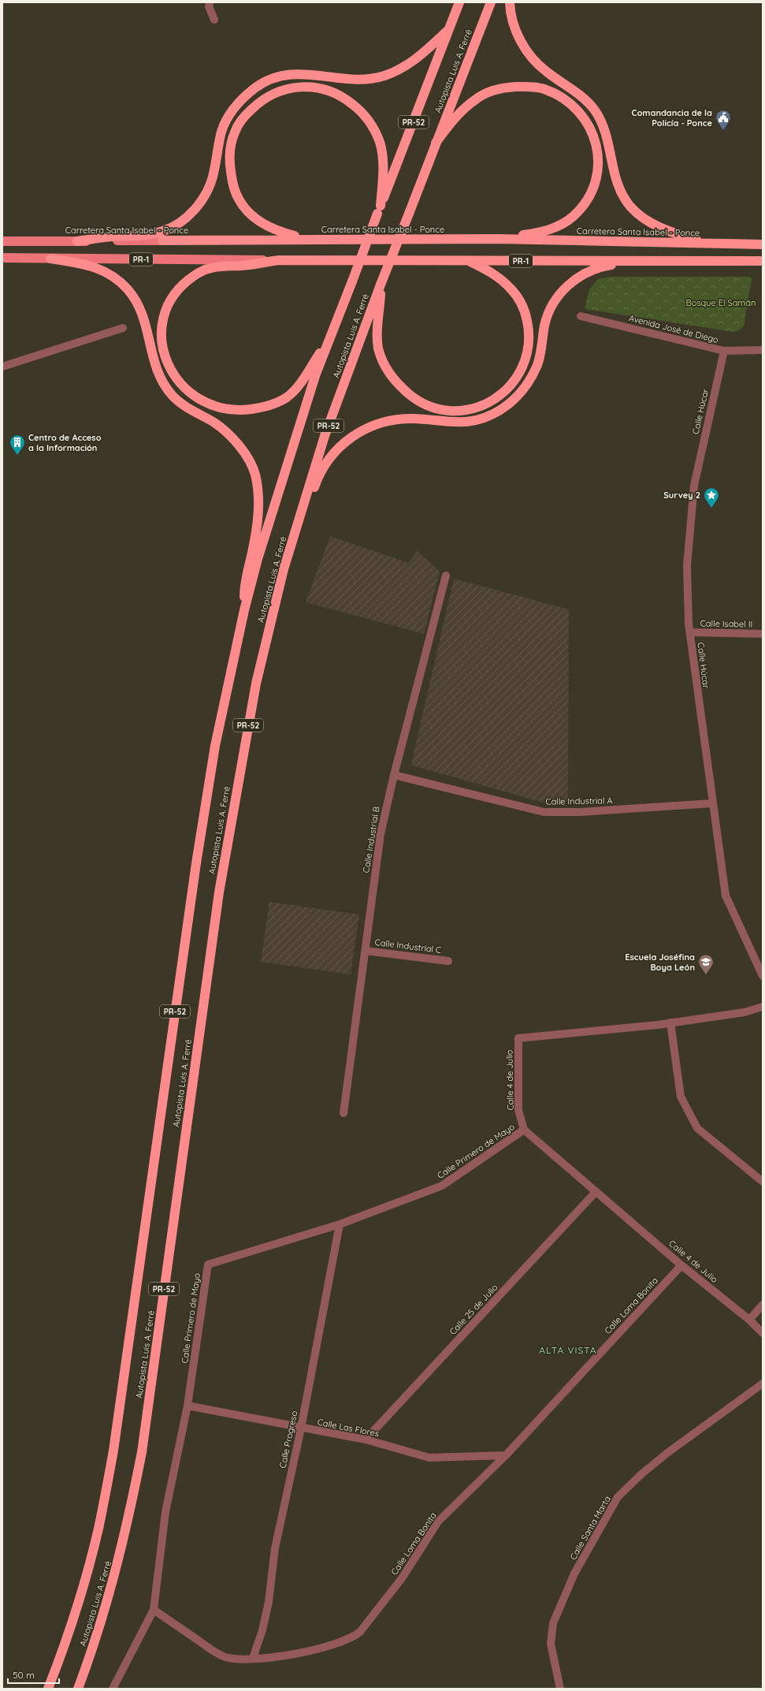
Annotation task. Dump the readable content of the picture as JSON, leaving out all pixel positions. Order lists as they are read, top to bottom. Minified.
{"streets":{"highway":["Autopista Luis A. Ferré","PR-52","Carretera Santa Isabel - Ponce","PR-1"],"street":["Avenida José de Diego","Calle Húcar","Calle Isabel II","Calle Industrial A","Calle Industrial B","Calle Industrial C","Calle 4 de Julio","Calle Primero de Mayo","Calle Loma Bonita","Calle 25 de Julio","Calle Las Flores","Calle Progreso","Calle Santa Marta"]},"crossings":[["Avenida José de Diego","Calle Húcar"],["Calle Húcar","Calle Isabel II"],["Calle Húcar","Calle Industrial A"],["Calle Industrial A","Calle Industrial B"],["Calle Industrial B","Calle Industrial C"],["Calle 4 de Julio","Calle Primero de Mayo"],["Calle 4 de Julio","Calle Loma Bonita"],["Calle 4 de Julio","Calle 25 de Julio"],["Calle Primero de Mayo","Calle Loma Bonita"],["Calle Primero de Mayo","Calle Las Flores"],["Calle Primero de Mayo","Calle Progreso"],["Calle Loma Bonita","Calle Las Flores"],["Calle Loma Bonita","Calle Progreso"],["Calle 25 de Julio","Calle Las Flores"],["Calle Las Flores","Calle Progreso"]],"districts":["ALTA VISTA"],"parks":["Bosque El Samán"],"places":{"public building":["Comandancia de la Policía - Ponce"],"building":["Centro de Acceso a la Información"],"place":["Survey 2"],"school or university":["Escuela Joséfina Boya León"]},"scale_bar":"50 m"}
